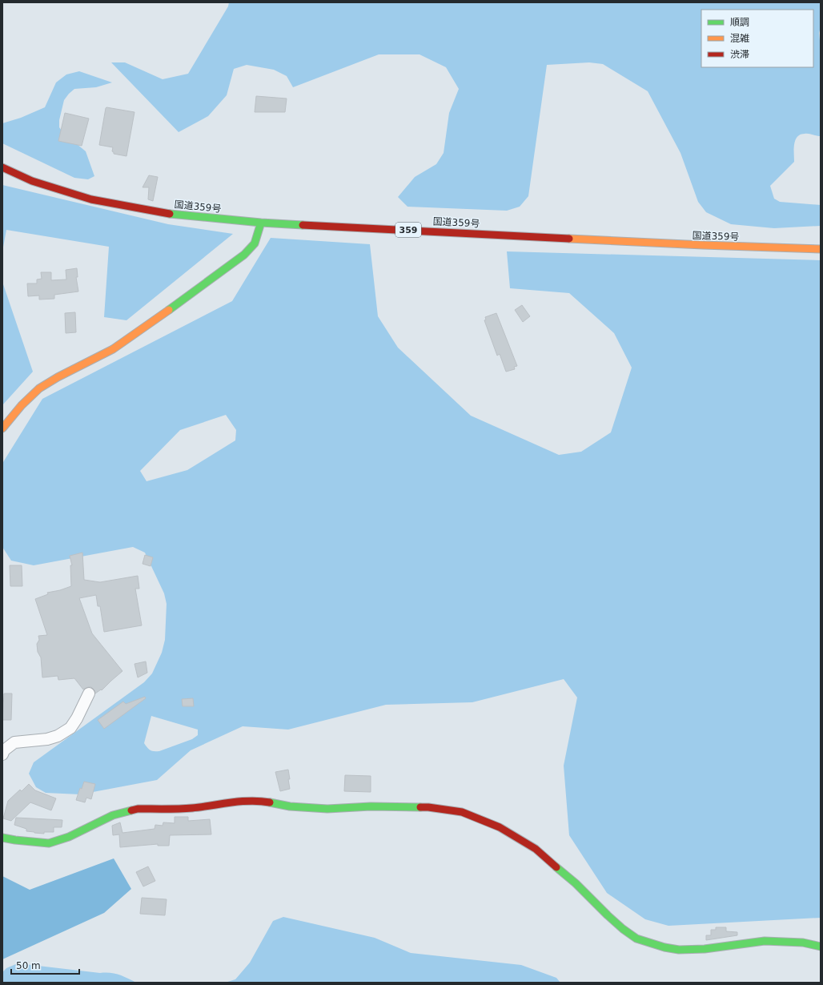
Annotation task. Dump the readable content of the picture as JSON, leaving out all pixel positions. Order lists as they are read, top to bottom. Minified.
{"streets":{"main road":["国道359号","359"]},"legend":["順調","混雑","渋滞"],"scale_bar":"50 m"}
